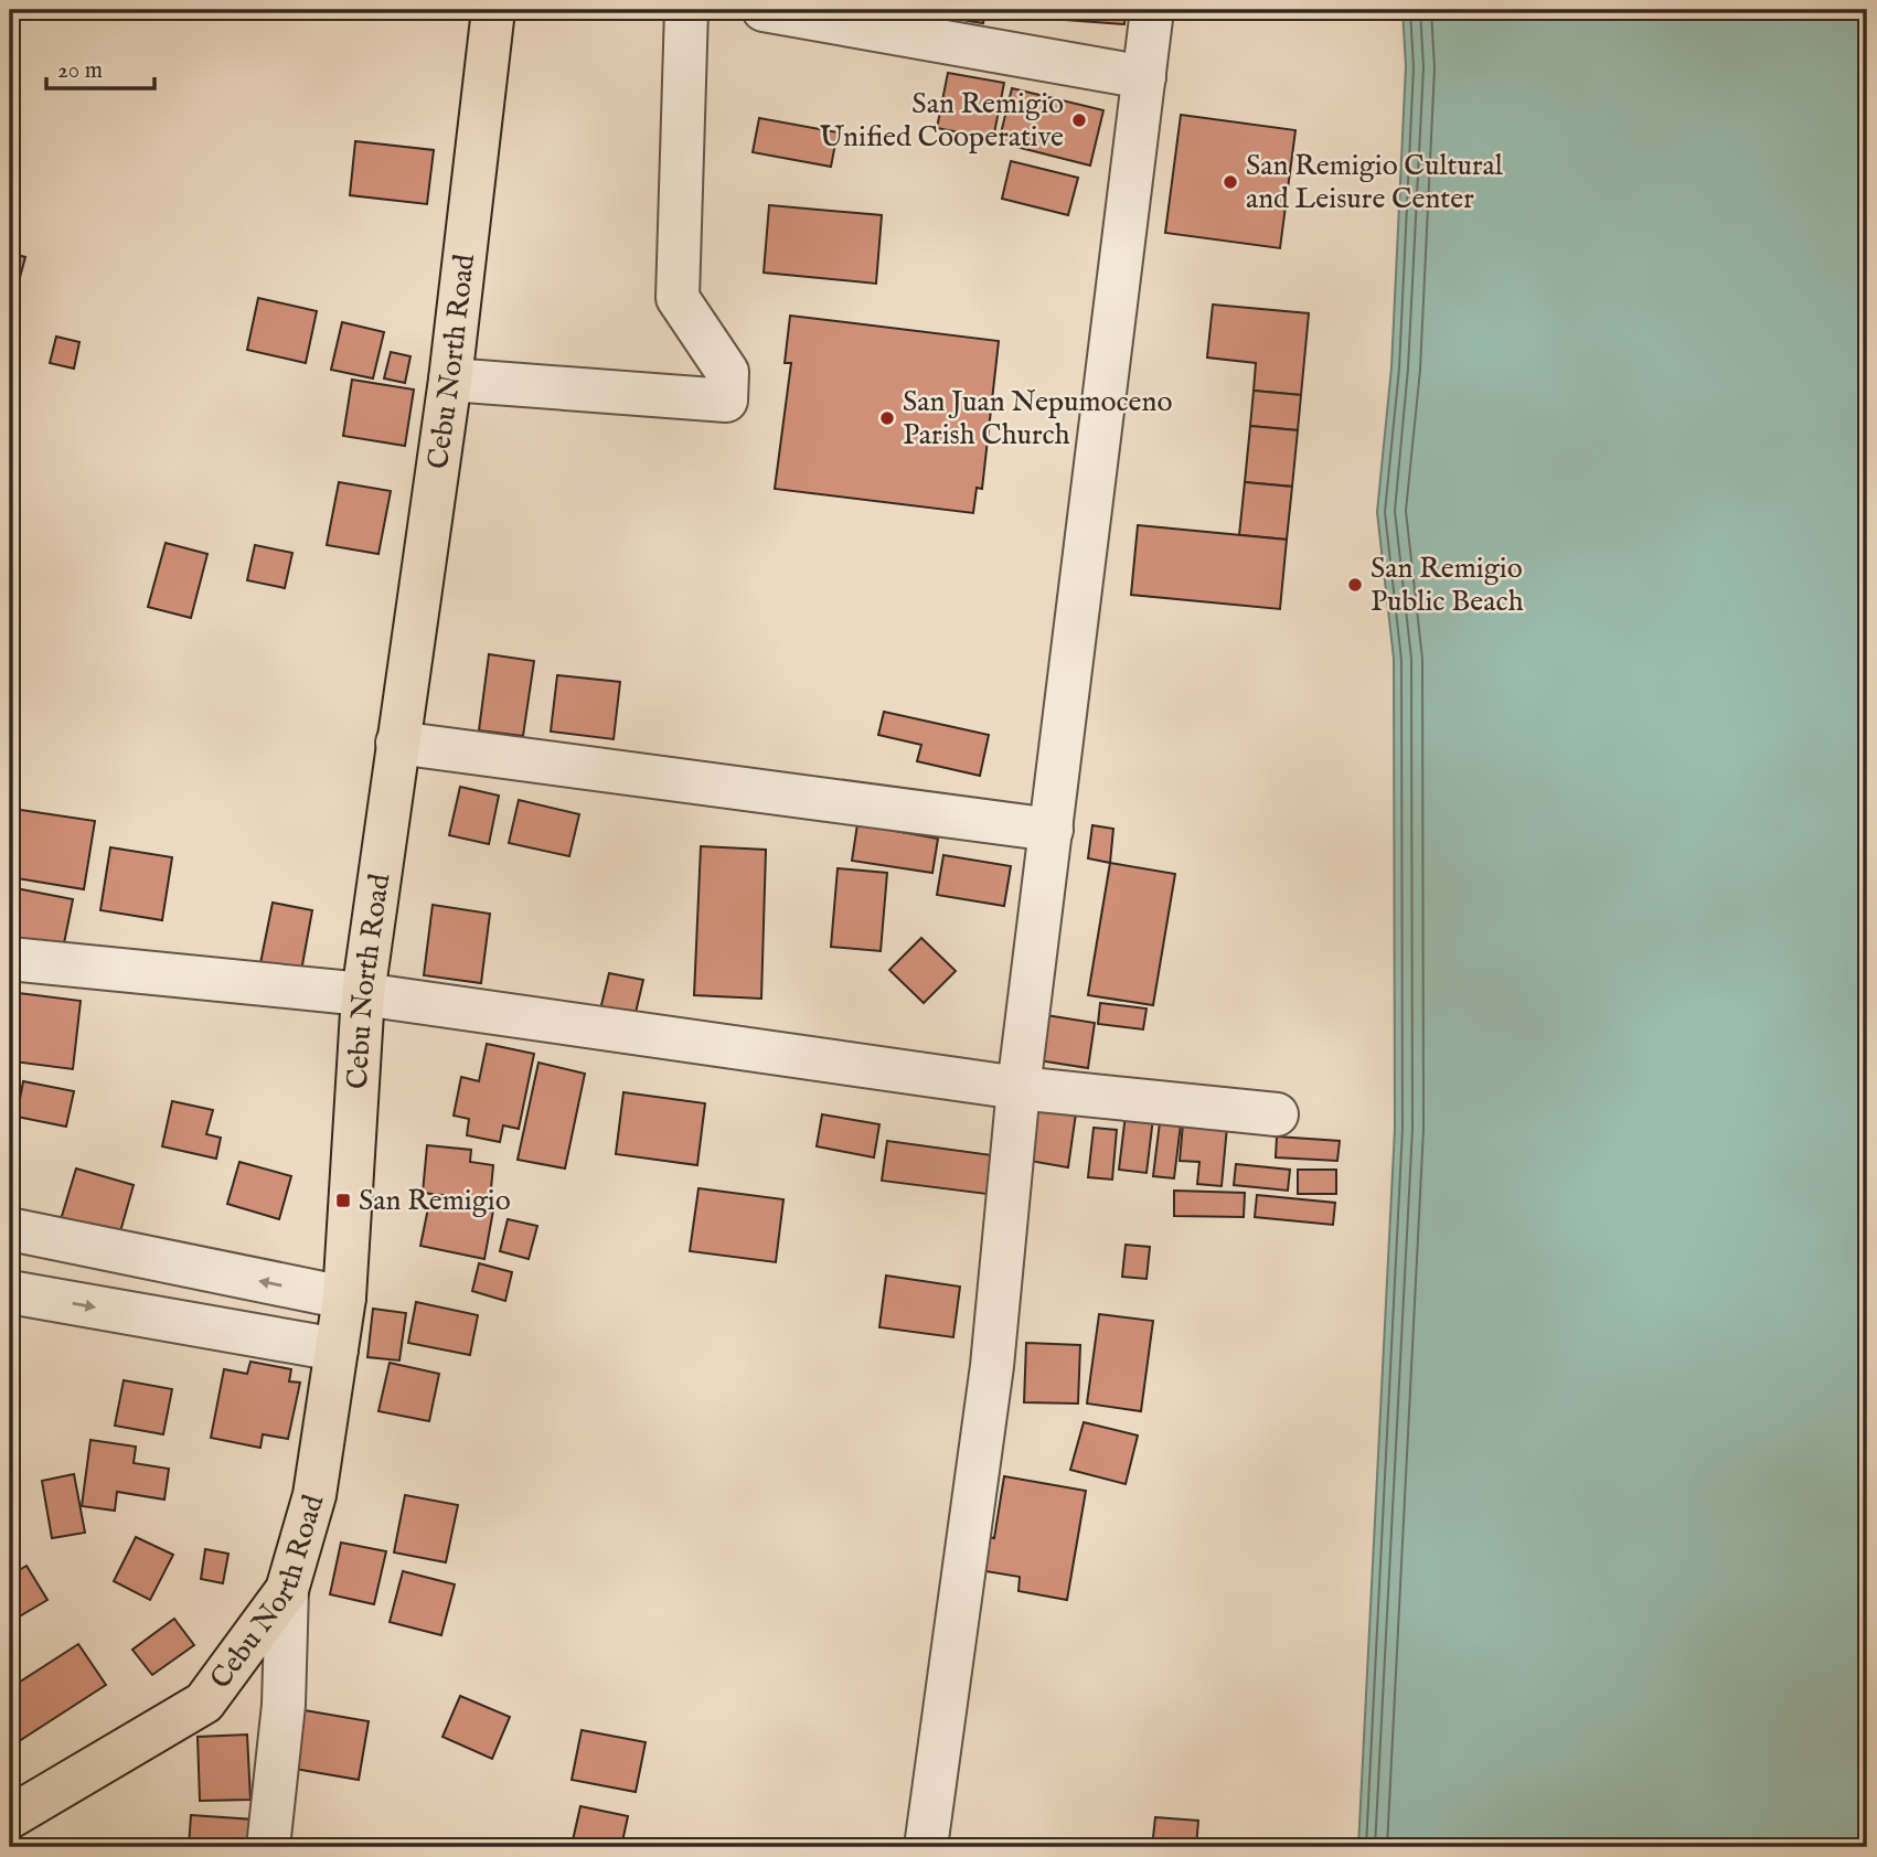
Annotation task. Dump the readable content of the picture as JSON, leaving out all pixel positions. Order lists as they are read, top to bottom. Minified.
{"streets":{"main road":["Cebu North Road"]},"places":{"other":["San Remigio Unified Cooperative","San Remigio Cultural and Leisure Center","San Juan Nepumoceno Parish Church","San Remigio Public Beach"],"transit":["San Remigio"]},"scale_bar":"20 m"}
